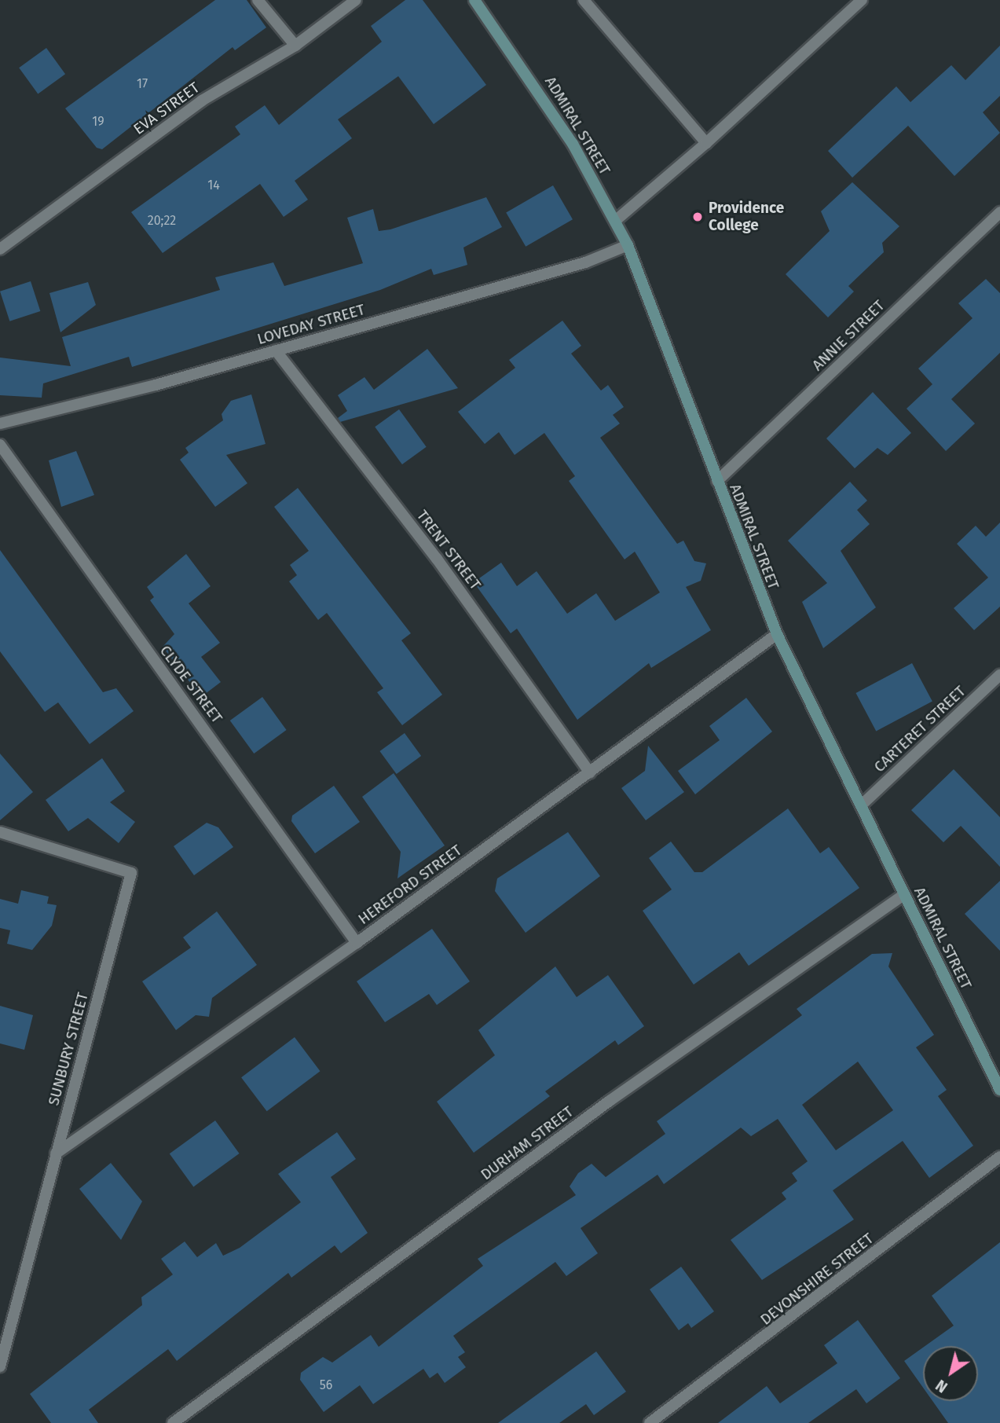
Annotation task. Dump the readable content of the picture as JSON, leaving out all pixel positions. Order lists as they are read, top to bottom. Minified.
{"streets":{"main road":["ADMIRAL STREET"],"street":["EVA STREET","LOVEDAY STREET","ANNIE STREET","TRENT STREET","CLYDE STREET","CARTERET STREET","HEREFORD STREET","SUNBURY STREET","DURHAM STREET","DEVONSHIRE STREET"]},"crossings":[["ADMIRAL STREET","LOVEDAY STREET"],["ADMIRAL STREET","ANNIE STREET"],["ADMIRAL STREET","CARTERET STREET"],["ADMIRAL STREET","HEREFORD STREET"],["ADMIRAL STREET","DURHAM STREET"],["LOVEDAY STREET","TRENT STREET"],["TRENT STREET","HEREFORD STREET"],["CLYDE STREET","HEREFORD STREET"],["HEREFORD STREET","SUNBURY STREET"]],"places":["Providence College"],"house_numbers":["17","19","14","20;22","56"],"north":"bottom left"}
